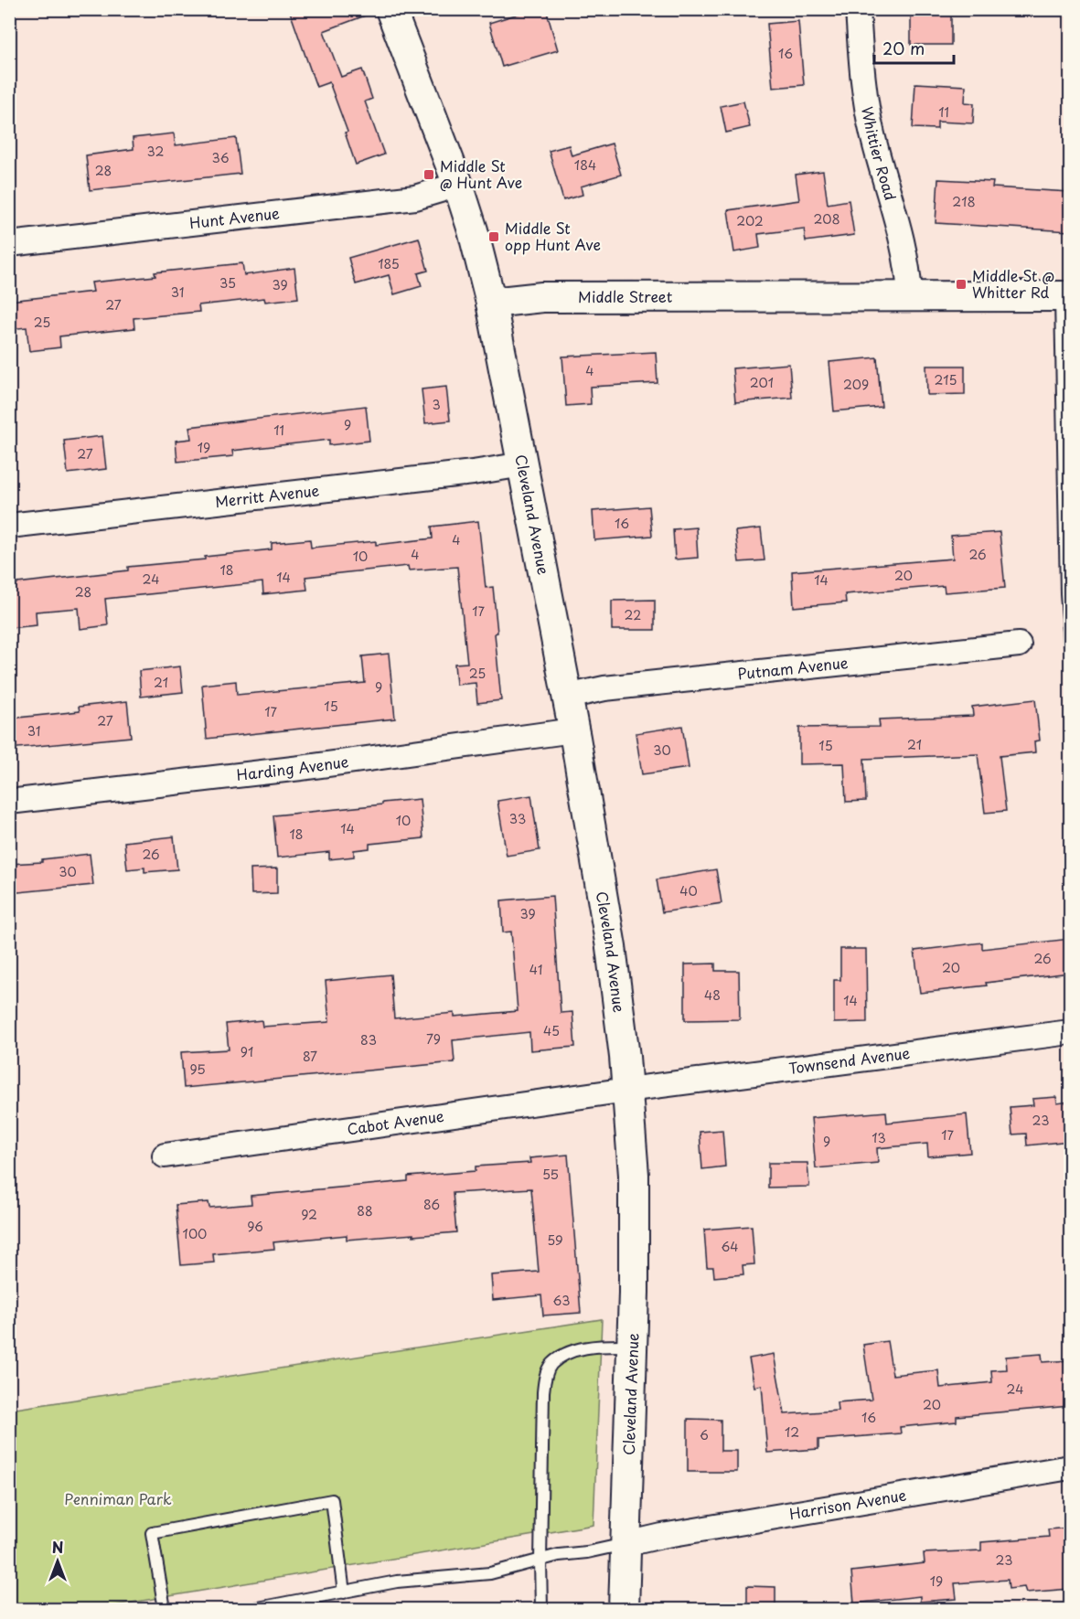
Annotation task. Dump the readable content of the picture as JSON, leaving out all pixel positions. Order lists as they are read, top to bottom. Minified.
{"streets":{"street":["Whittier Road","Hunt Avenue","Middle Street","Merritt Avenue","Cleveland Avenue","Putnam Avenue","Harding Avenue","Townsend Avenue","Cabot Avenue","Harrison Avenue"]},"crossings":[["Whittier Road","Middle Street"],["Middle Street","Cleveland Avenue"],["Merritt Avenue","Cleveland Avenue"],["Cleveland Avenue","Putnam Avenue"],["Cleveland Avenue","Harding Avenue"],["Cleveland Avenue","Townsend Avenue"],["Cleveland Avenue","Cabot Avenue"],["Cleveland Avenue","Harrison Avenue"],["Townsend Avenue","Cabot Avenue"]],"parks":["Penniman Park"],"places":{"transit":["Middle St @ Hunt Ave","Middle St opp Hunt Ave","Middle St @ Whitter Rd"]},"house_numbers":["16","11","32","36","184","28","218","208","202","185","35","39","31","27","25","4","215","201","209","3","9","11","19","27","16","4","4","26","10","18","20","14","24","14","28","17","22","25","21","9","15","17","27","31","21","15","30","33","10","14","18","26","30","40","39","26","20","41","48","14","45","79","83","91","87","95","23","17","13","9","55","86","88","92","96","100","59","64","63","24","20","16","12","6","23","19"],"scale_bar":"20 m","north":"top"}
